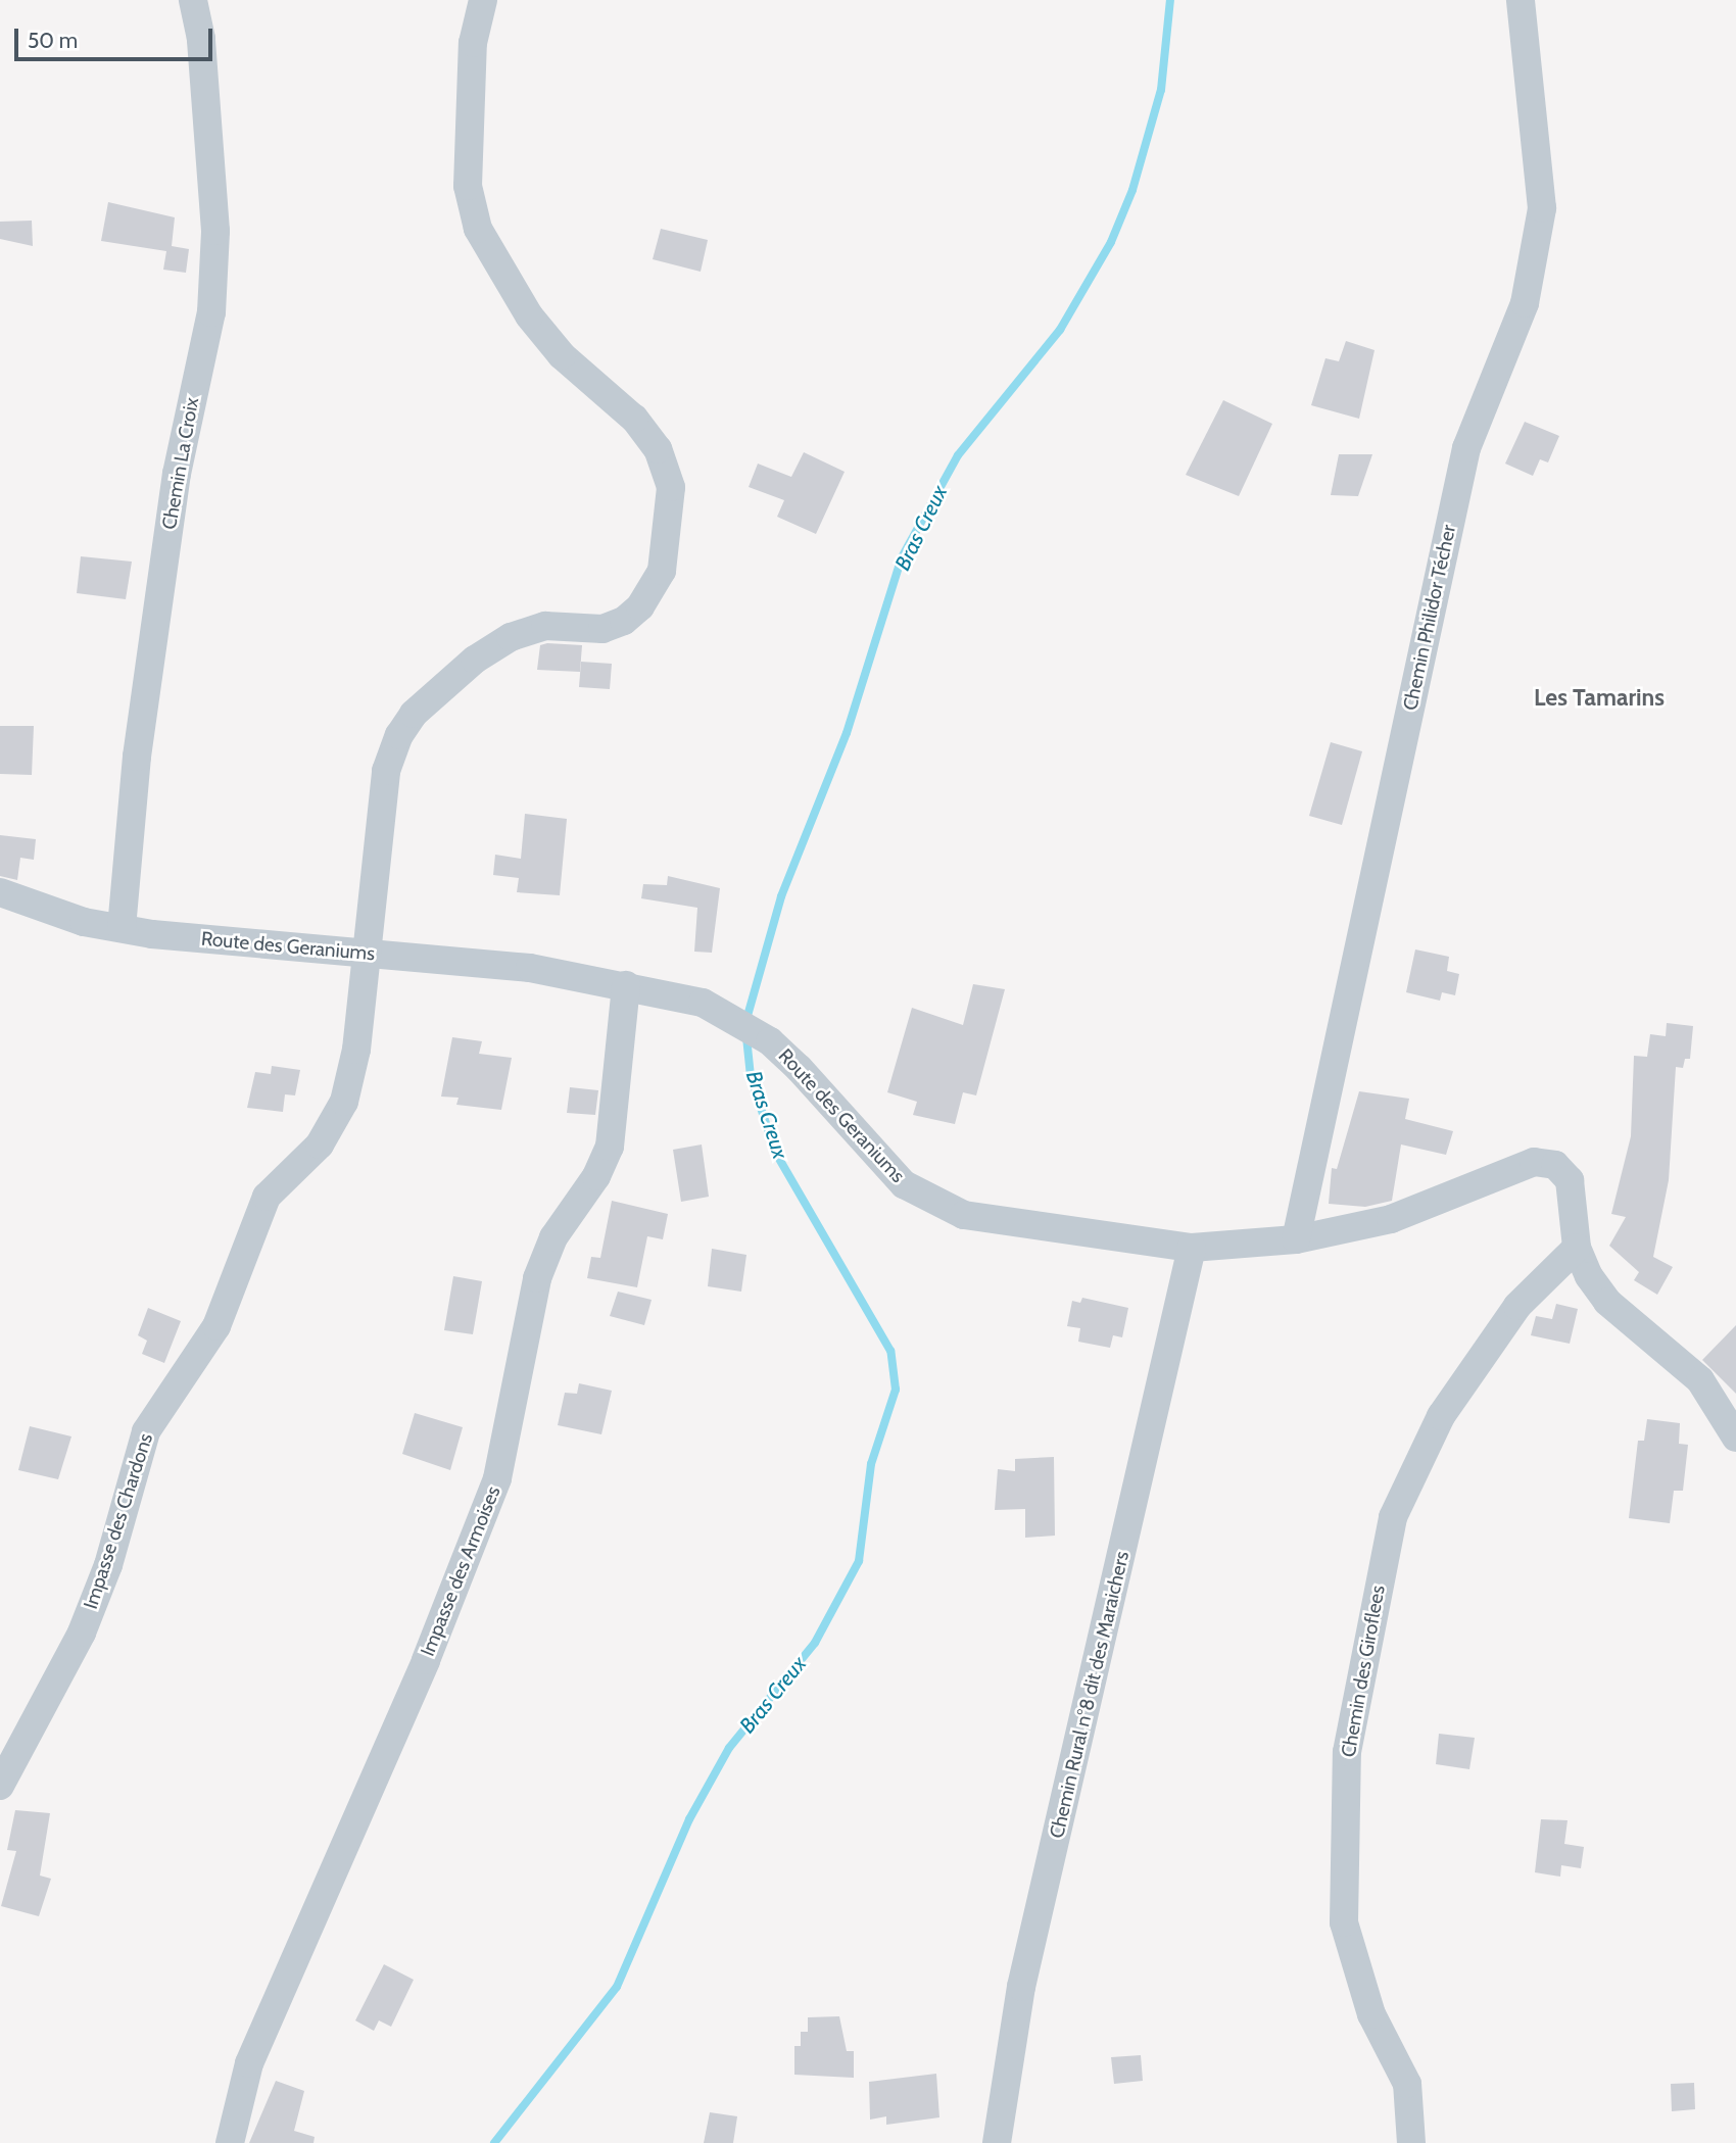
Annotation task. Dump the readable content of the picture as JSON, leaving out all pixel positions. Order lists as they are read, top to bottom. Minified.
{"streets":{"street":["Chemin La Croix","Chemin Philidor Técher","Route des Geraniums","Impasse des Chardons","Impasse des Armoises","Chemin des Giroflees","Chemin Rural n°8 dit des Maraichers"]},"crossings":[["Chemin La Croix","Route des Geraniums"],["Chemin Philidor Técher","Route des Geraniums"],["Route des Geraniums","Impasse des Chardons"],["Route des Geraniums","Impasse des Armoises"],["Route des Geraniums","Chemin des Giroflees"],["Route des Geraniums","Chemin Rural n°8 dit des Maraichers"]],"districts":["Les Tamarins"],"water":["Bras Creux"],"scale_bar":"50 m"}
